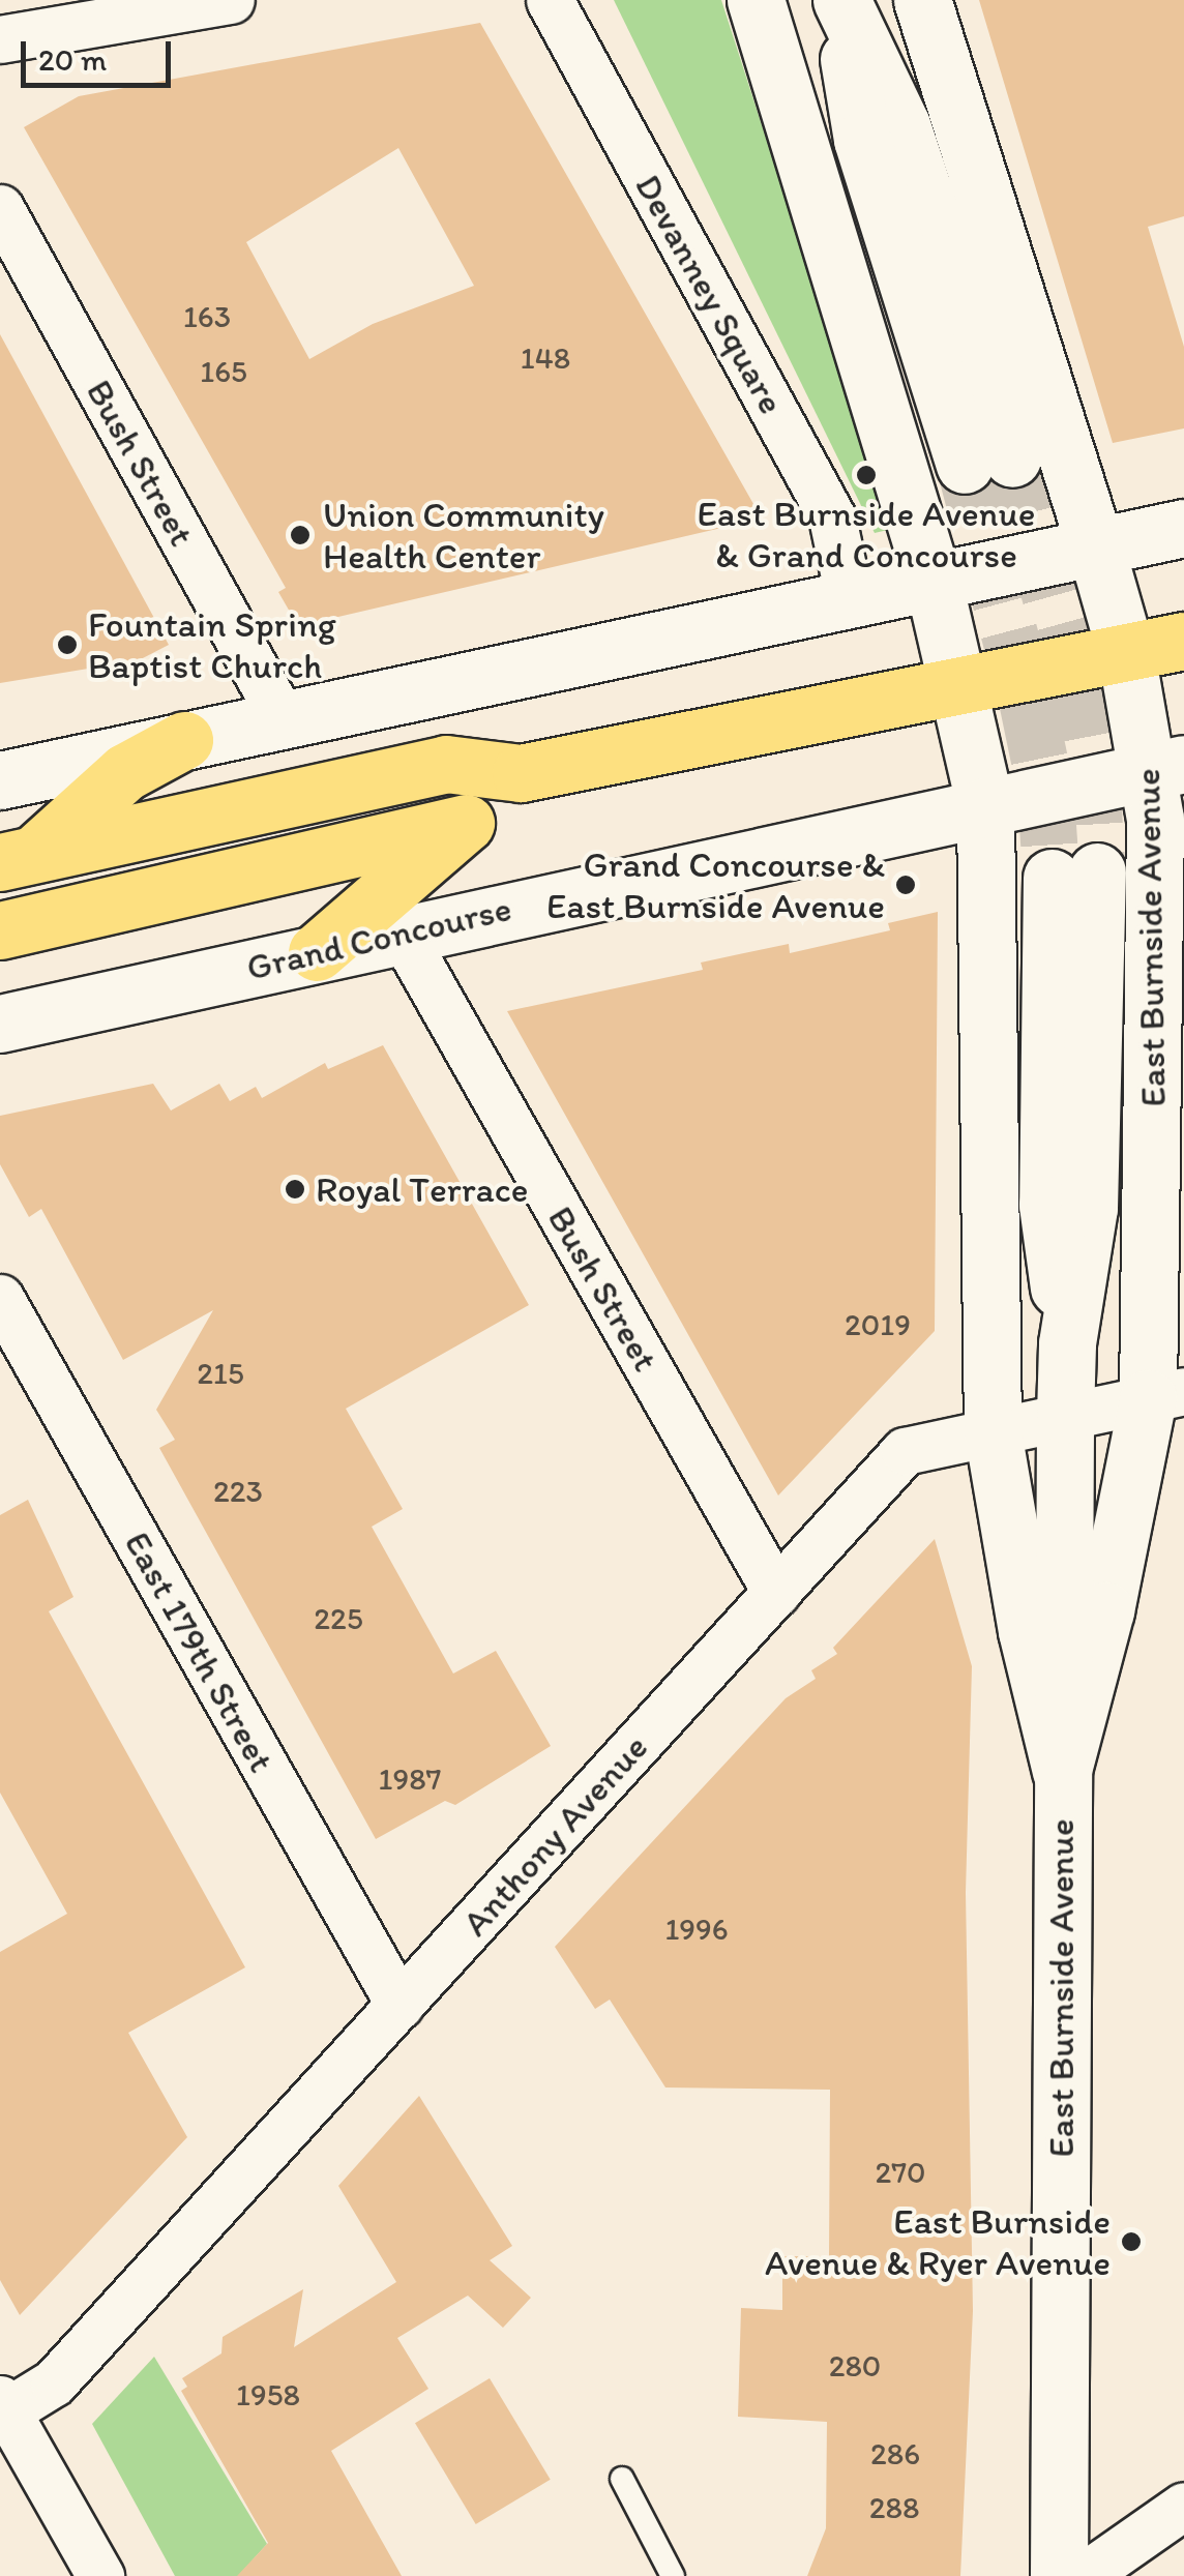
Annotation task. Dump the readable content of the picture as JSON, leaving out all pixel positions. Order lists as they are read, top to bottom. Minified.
{"streets":{"main road":["Grand Concourse","East Burnside Avenue"],"street":["Devanney Square","Bush Street","East 179th Street","Anthony Avenue"]},"crossings":[["Bush Street","Grand Concourse"],["Bush Street","Anthony Avenue"],["Grand Concourse","East Burnside Avenue"],["East Burnside Avenue","Anthony Avenue"],["East 179th Street","Anthony Avenue"]],"places":["East Burnside Avenue & Grand Concourse","Union Community Health Center","Fountain Spring Baptist Church","Grand Concourse & East Burnside Avenue","Royal Terrace","East Burnside Avenue & Ryer Avenue"],"house_numbers":["163","148","165","2019","215","223","225","1987","1996","270","280","1958","286","288"],"scale_bar":"20 m"}
